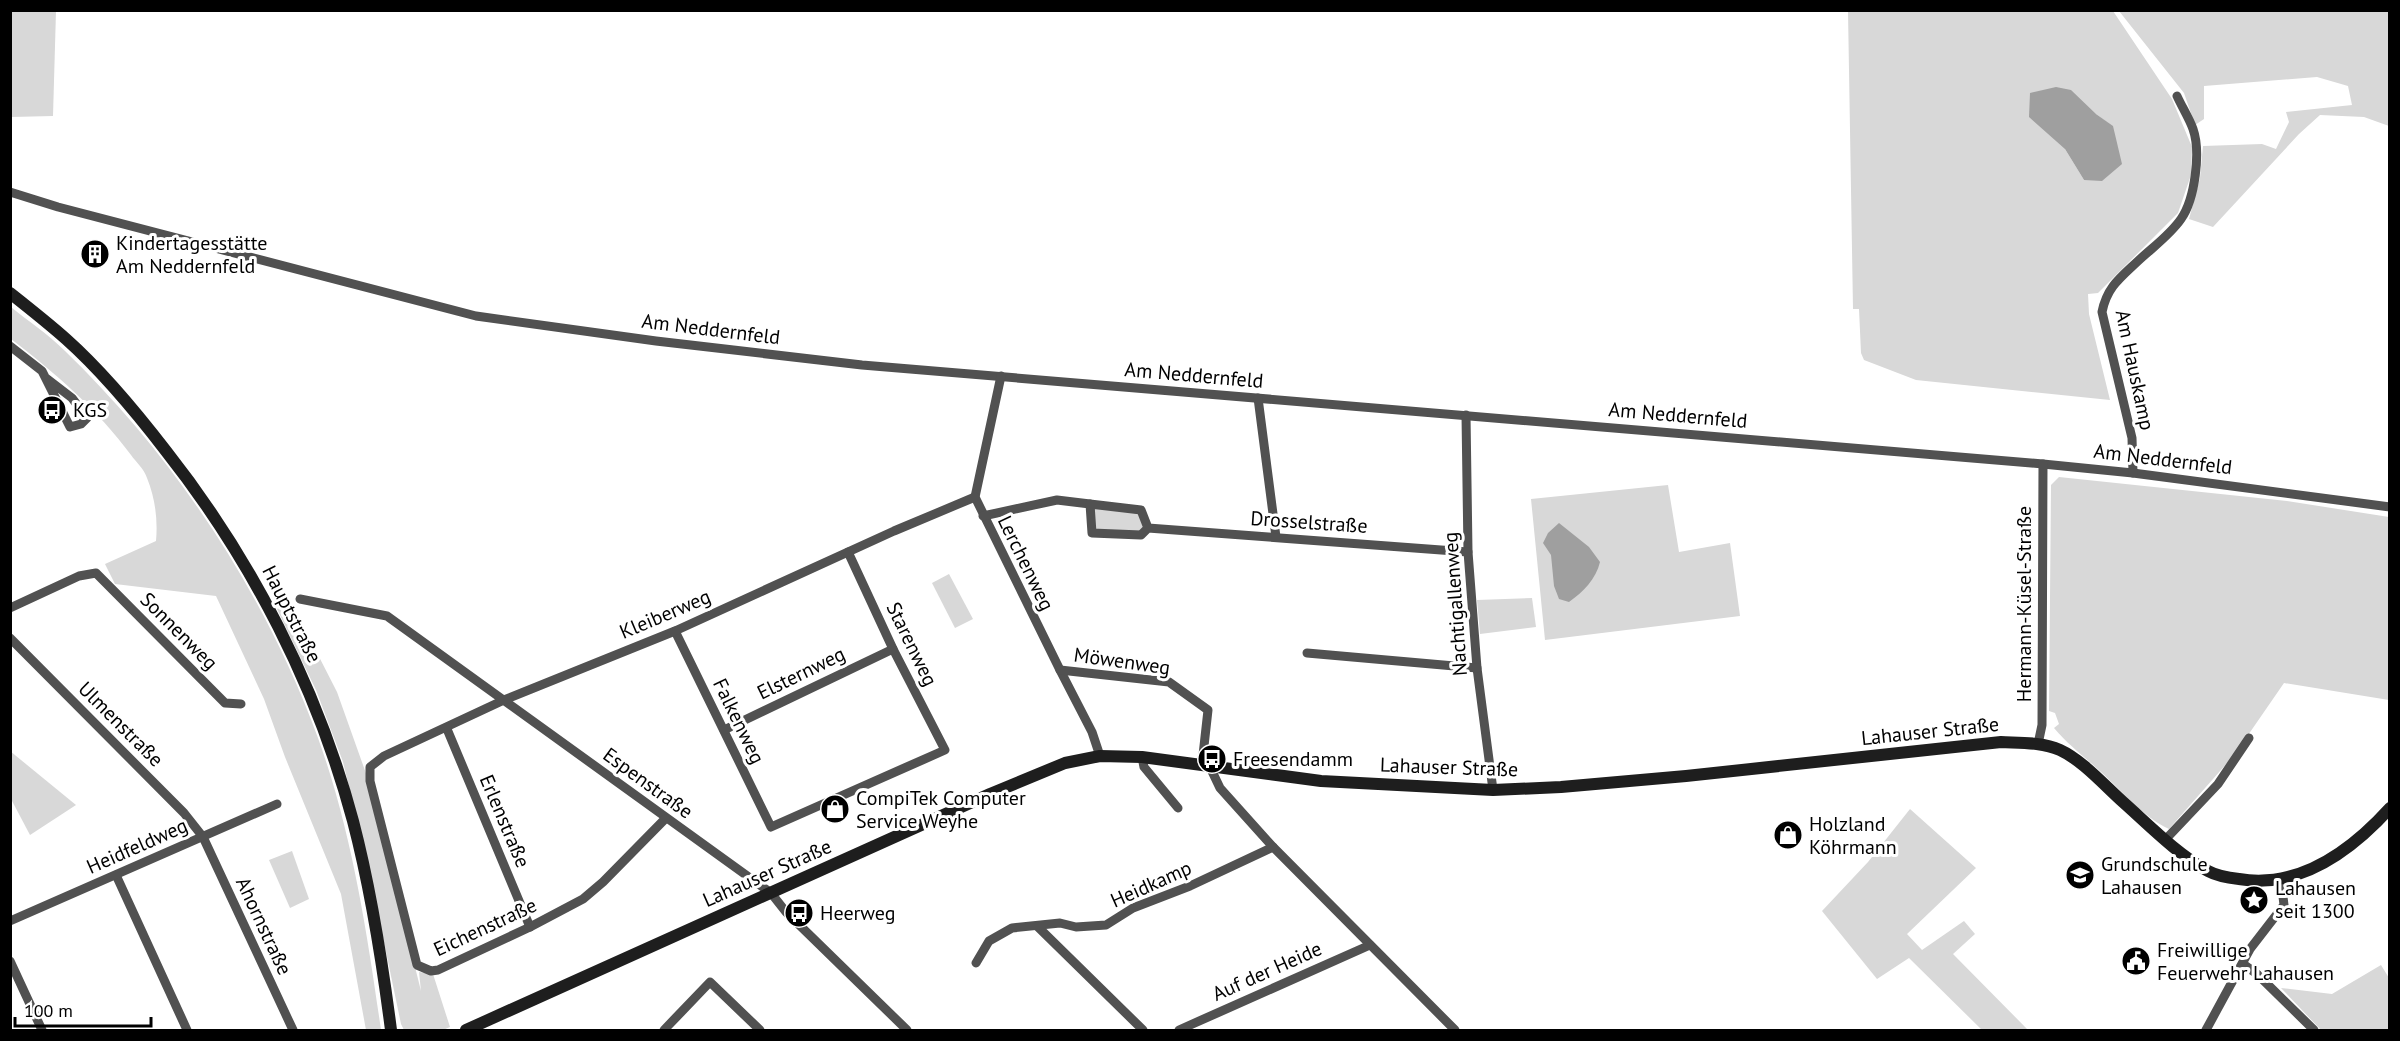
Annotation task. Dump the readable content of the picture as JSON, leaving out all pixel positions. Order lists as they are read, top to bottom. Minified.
{"streets":{"street":["Am Neddernfeld","Am Hauskamp","Drosselstraße","Lerchenweg","Nachtigallenweg","Hermann-Küsel-Straße","Hauptstraße","Kleiberweg","Sonnenweg","Starenweg","Möwenweg","Elsternweg","Falkenweg","Ulmenstraße","Lahauser Straße","Espenstraße","Erlenstraße","Heidfeldweg","Heidkamp","Ahornstraße","Eichenstraße","Auf der Heide"]},"crossings":[["Am Neddernfeld","Am Hauskamp"],["Am Neddernfeld","Nachtigallenweg"],["Am Neddernfeld","Hermann-Küsel-Straße"],["Drosselstraße","Nachtigallenweg"],["Lerchenweg","Kleiberweg"],["Lerchenweg","Möwenweg"],["Lerchenweg","Lahauser Straße"],["Nachtigallenweg","Lahauser Straße"],["Hermann-Küsel-Straße","Lahauser Straße"],["Kleiberweg","Starenweg"],["Kleiberweg","Falkenweg"],["Kleiberweg","Espenstraße"],["Kleiberweg","Erlenstraße"],["Kleiberweg","Eichenstraße"],["Starenweg","Elsternweg"],["Starenweg","Falkenweg"],["Möwenweg","Lahauser Straße"],["Elsternweg","Falkenweg"],["Ulmenstraße","Heidfeldweg"],["Ulmenstraße","Ahornstraße"],["Lahauser Straße","Espenstraße"],["Espenstraße","Eichenstraße"],["Erlenstraße","Eichenstraße"],["Heidfeldweg","Ahornstraße"]],"places":{"building":["Kindertagesstätte Am Neddernfeld"],"bus stop":["KGS","Freesendamm","Heerweg"],"shop":["CompiTek Computer Service Weyhe","Holzland Köhrmann"],"school or university":["Grundschule Lahausen"],"place":["Lahausen seit 1300"],"public building":["Freiwillige Feuerwehr Lahausen"]},"scale_bar":"100 m"}
